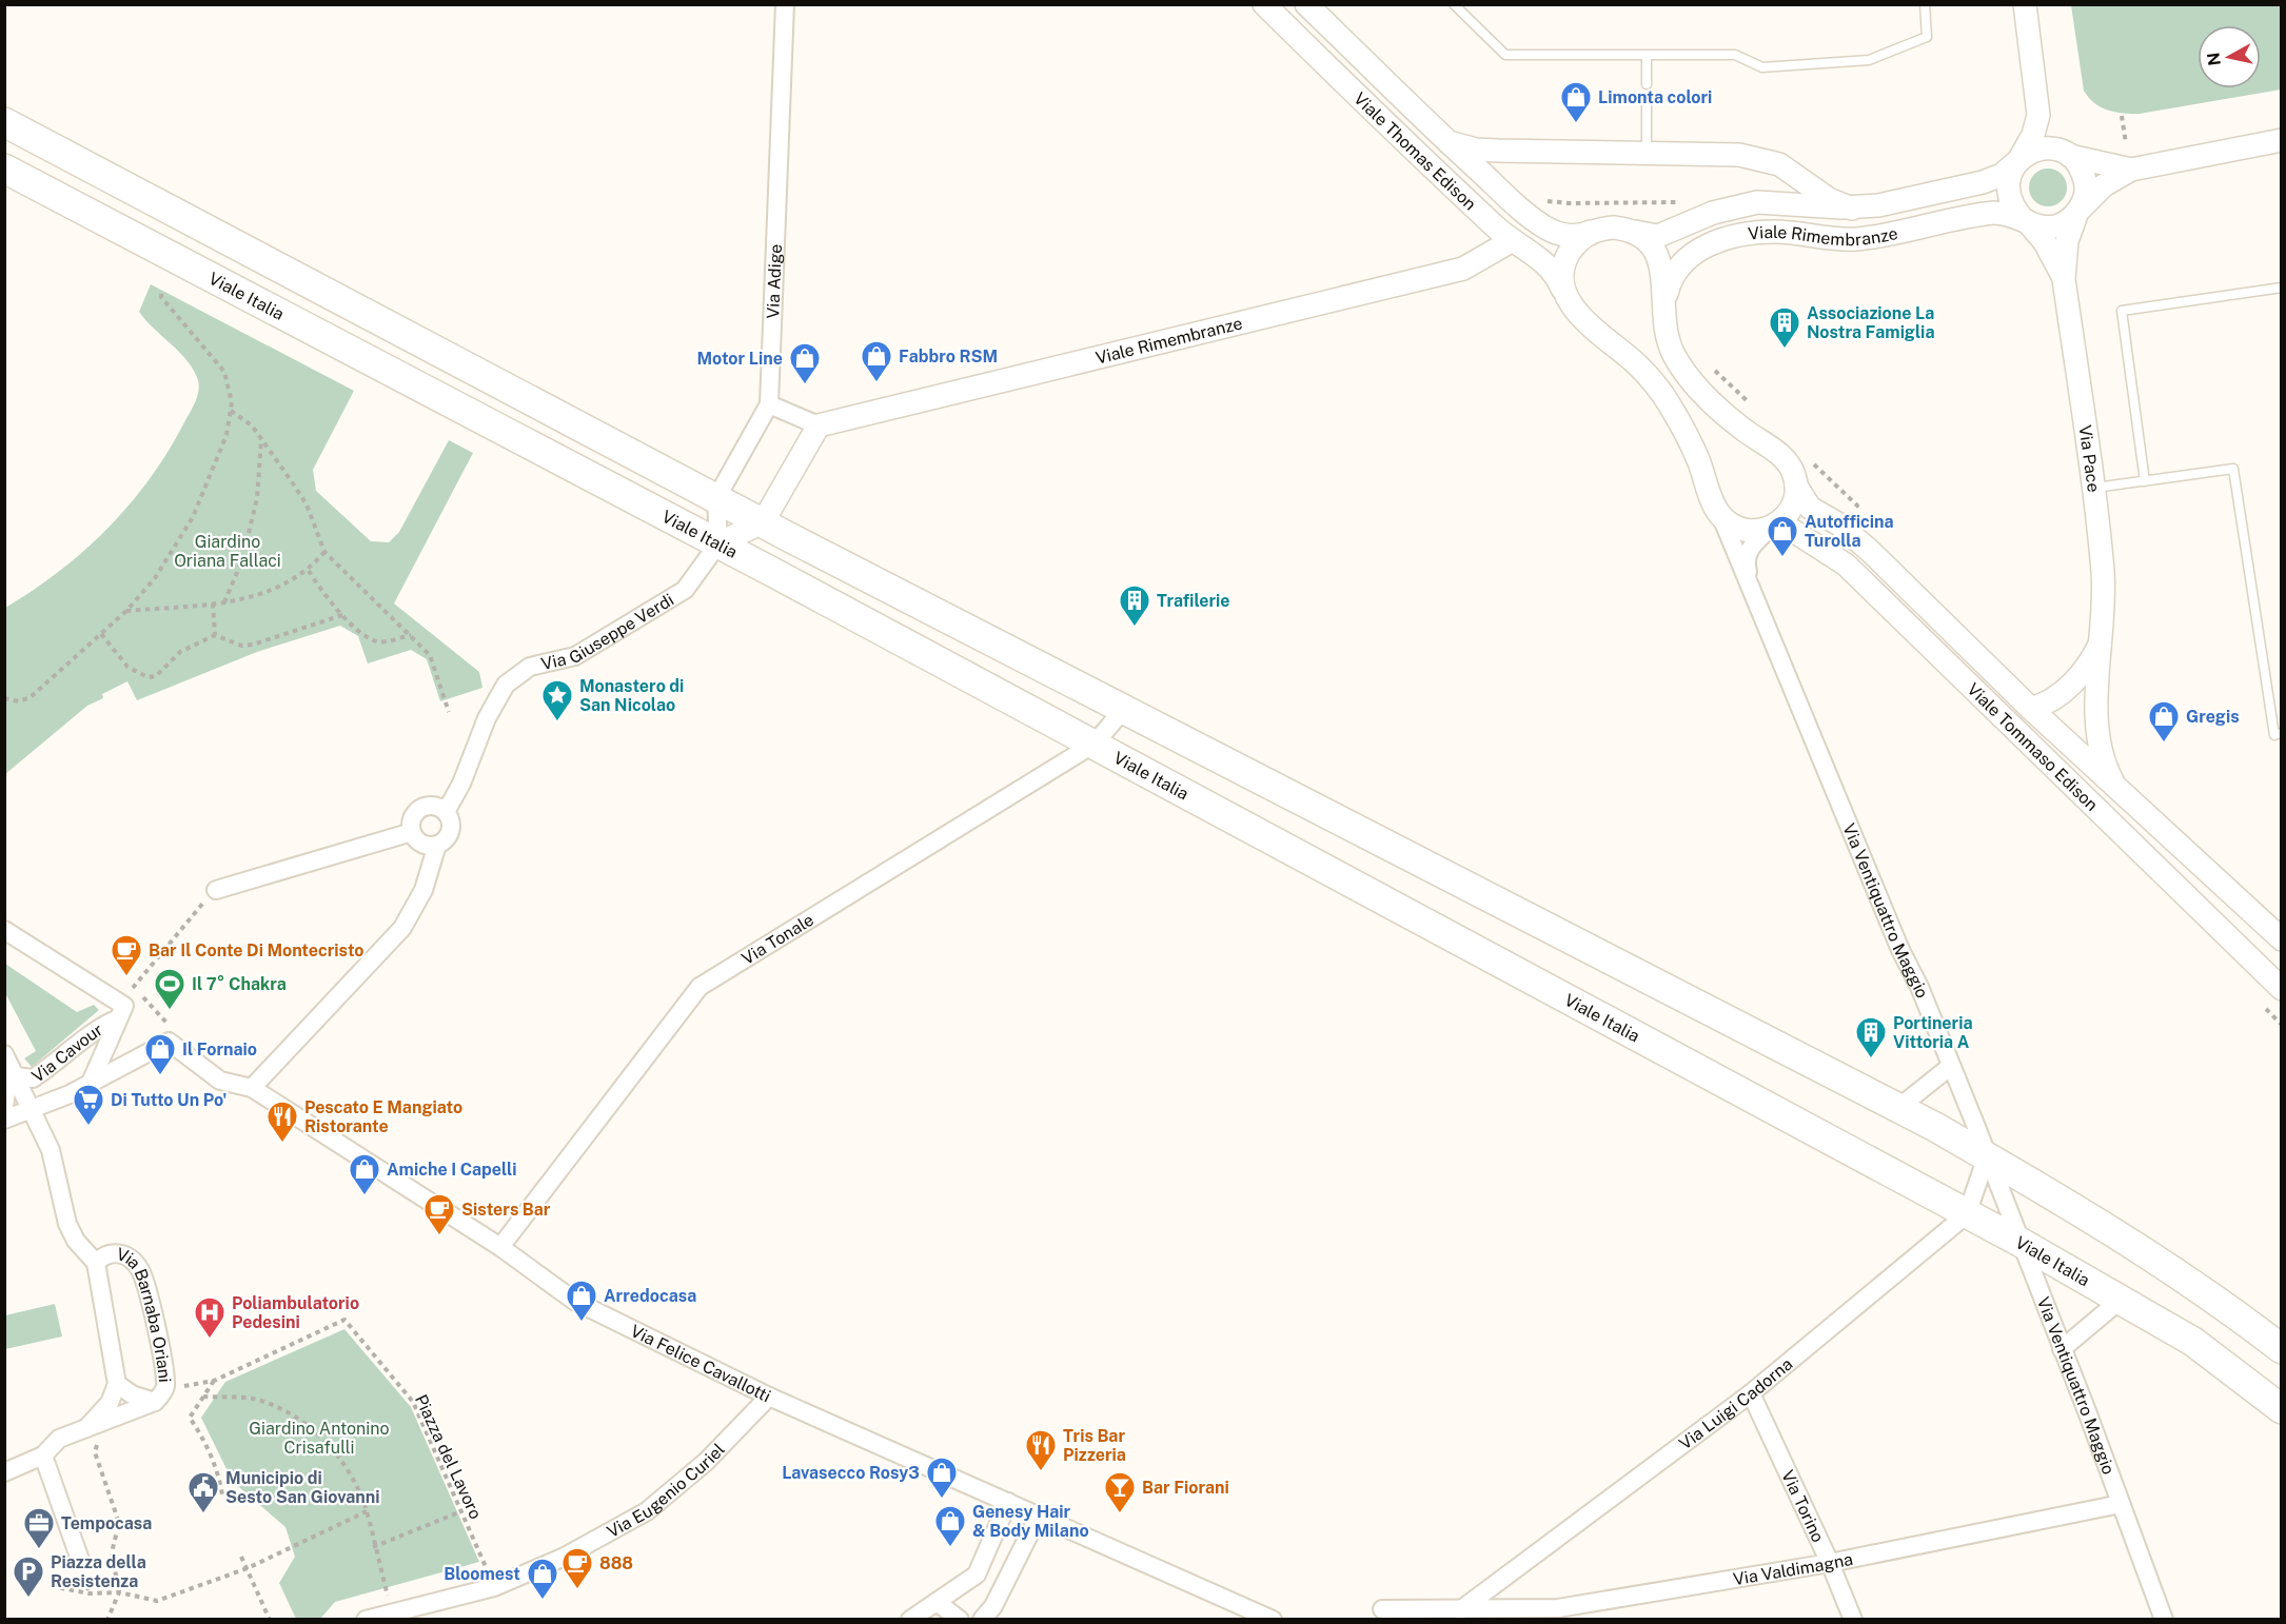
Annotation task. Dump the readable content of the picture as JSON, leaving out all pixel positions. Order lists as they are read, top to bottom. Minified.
{"streets":{"main road":["Viale Italia"],"street":["Viale Thomas Edison","Viale Rimembranze","Via Adige","Via Pace","Via Giuseppe Verdi","Viale Tommaso Edison","Via Ventiquattro Maggio","Via Tonale","Via Cavour","Via Barnaba Oriani","Via Felice Cavallotti","Via Luigi Cadorna","Via Eugenio Curiel","Via Torino","Via Valdimagna"],"path":["Piazza del Lavoro"]},"crossings":[["Viale Thomas Edison","Viale Rimembranze"],["Viale Thomas Edison","Viale Tommaso Edison"],["Viale Thomas Edison","Via Ventiquattro Maggio"],["Viale Rimembranze","Via Pace"],["Viale Rimembranze","Viale Tommaso Edison"],["Viale Italia","Via Giuseppe Verdi"],["Viale Italia","Via Ventiquattro Maggio"],["Viale Italia","Via Tonale"],["Viale Italia","Via Luigi Cadorna"],["Via Pace","Viale Tommaso Edison"],["Via Giuseppe Verdi","Via Felice Cavallotti"],["Viale Tommaso Edison","Via Ventiquattro Maggio"],["Via Ventiquattro Maggio","Via Valdimagna"],["Via Tonale","Via Felice Cavallotti"],["Via Cavour","Via Barnaba Oriani"],["Via Cavour","Via Felice Cavallotti"],["Via Barnaba Oriani","Piazza del Lavoro"],["Via Felice Cavallotti","Via Eugenio Curiel"],["Via Luigi Cadorna","Via Torino"],["Via Luigi Cadorna","Via Valdimagna"],["Piazza del Lavoro","Via Eugenio Curiel"],["Via Torino","Via Valdimagna"]],"parks":["Giardino Oriana Fallaci","Giardino Antonino Crisafulli"],"places":{"shop":["Limonta colori","Fabbro RSM","Motor Line","Autofficina Turolla","Gregis","Il Fornaio","Amiche I Capelli","Arredocasa","Lavasecco Rosy3","Genesy Hair & Body Milano","Bloomest"],"building":["Associazione La Nostra Famiglia","Trafilerie","Portineria Vittoria A"],"place":["Monastero di San Nicolao"],"cafe":["Bar Il Conte Di Montecristo","Sisters Bar","888"],"sports":["Il 7° Chakra"],"supermarket":["Di Tutto Un Po'"],"restaurant":["Pescato E Mangiato Ristorante","Tris Bar Pizzeria"],"hospital":["Poliambulatorio Pedesini"],"public building":["Municipio di Sesto San Giovanni"],"bar":["Bar Fiorani"],"office":["Tempocasa"],"parking":["Piazza della Resistenza"]},"north":"left"}
